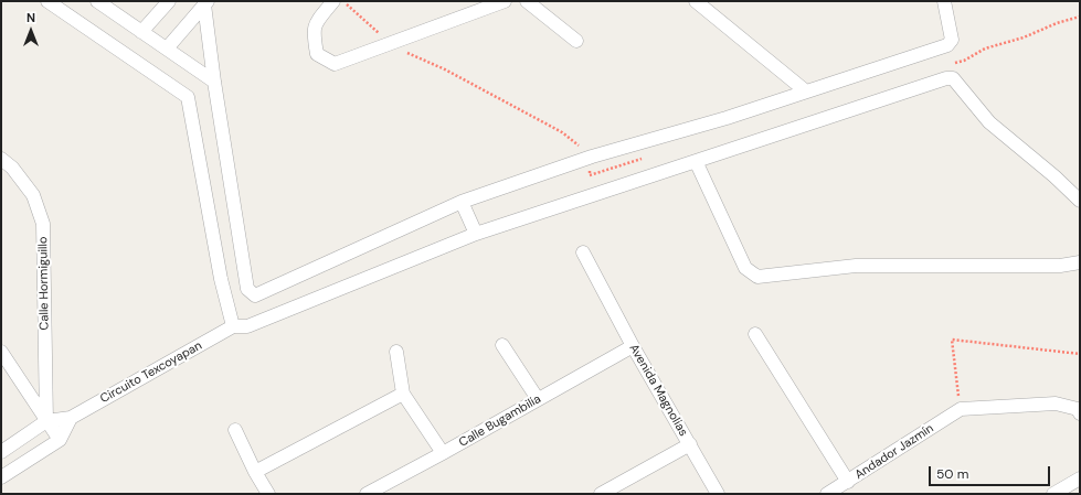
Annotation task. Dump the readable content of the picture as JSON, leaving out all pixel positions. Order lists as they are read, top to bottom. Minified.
{"streets":{"street":["Calle Hormiguillo","Circuito Texcoyapan","Avenida Magnolias","Calle Bugambilia","Andador Jazmín"]},"crossings":[["Avenida Magnolias","Calle Bugambilia"]],"scale_bar":"50 m","north":"top"}
